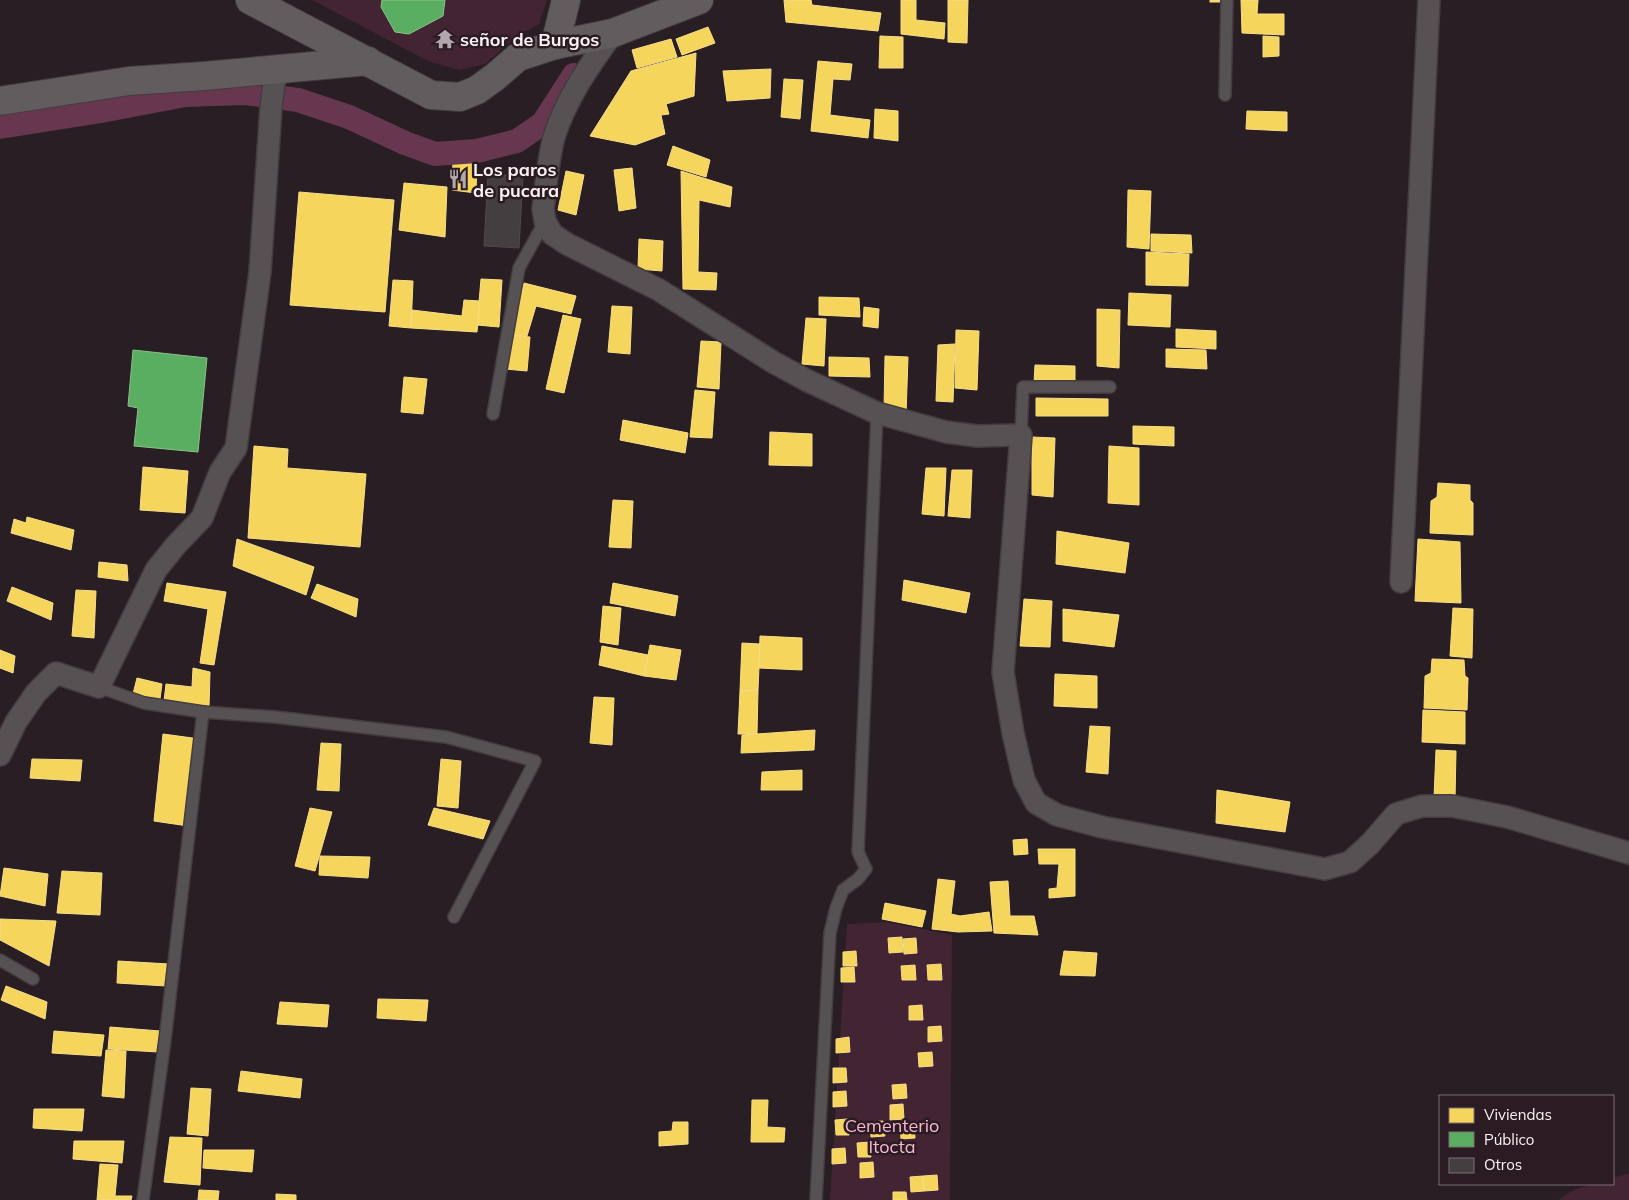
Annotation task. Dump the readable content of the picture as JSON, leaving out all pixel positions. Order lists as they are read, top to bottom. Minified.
{"parks":["Cementerio Itocta"],"places":{"temple":["señor de Burgos"],"restaurant":["Los paros de pucara"]},"legend":["Viviendas","Público","Otros"]}
